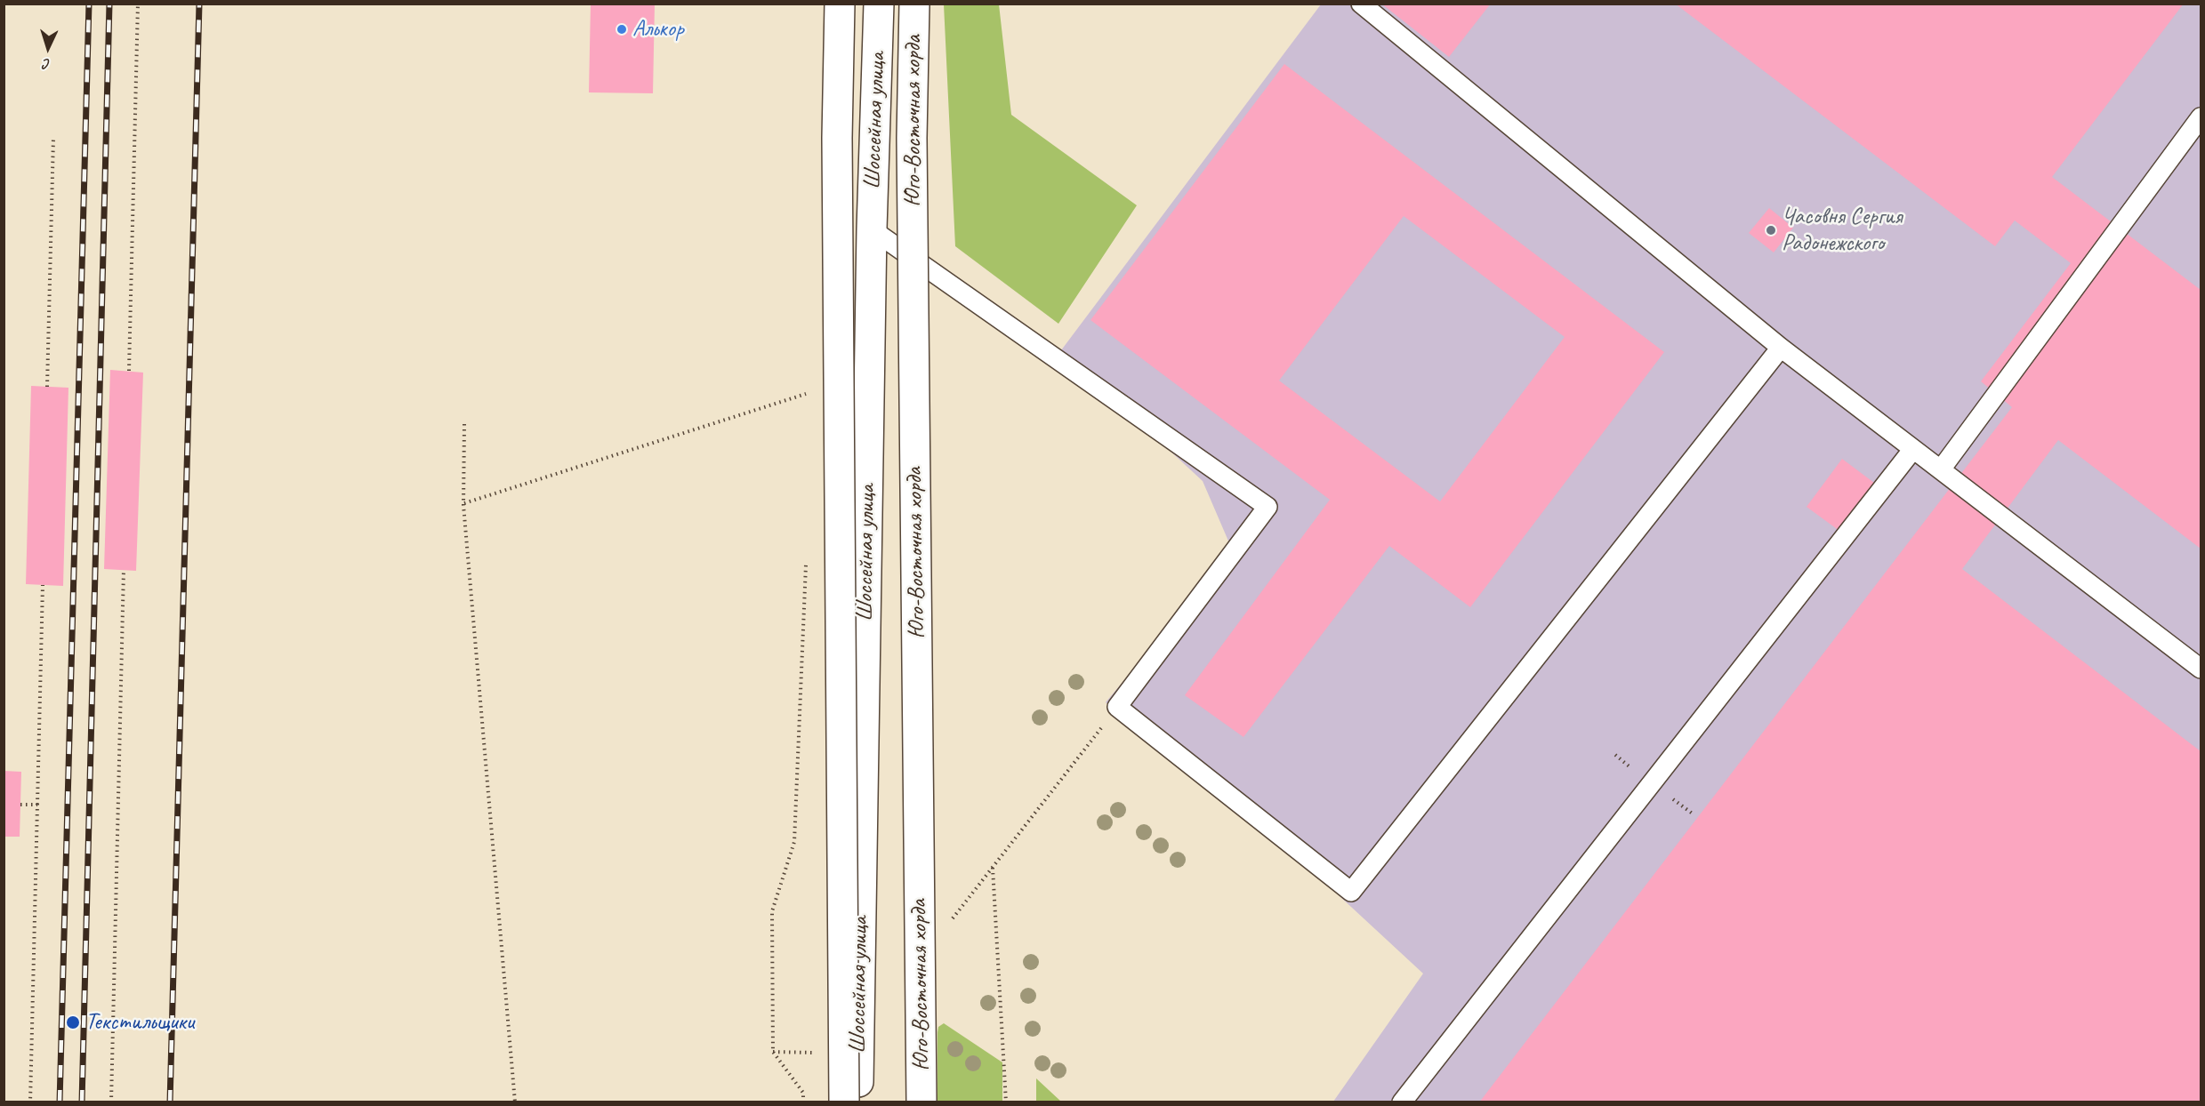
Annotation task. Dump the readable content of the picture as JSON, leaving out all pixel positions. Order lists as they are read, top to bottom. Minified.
{"streets":{"main road":["Шоссейная улица","Юго-Восточная хорда"]},"places":["Алькор","Часовня Сергия Радонежского","Текстильщики"],"north":"bottom"}
